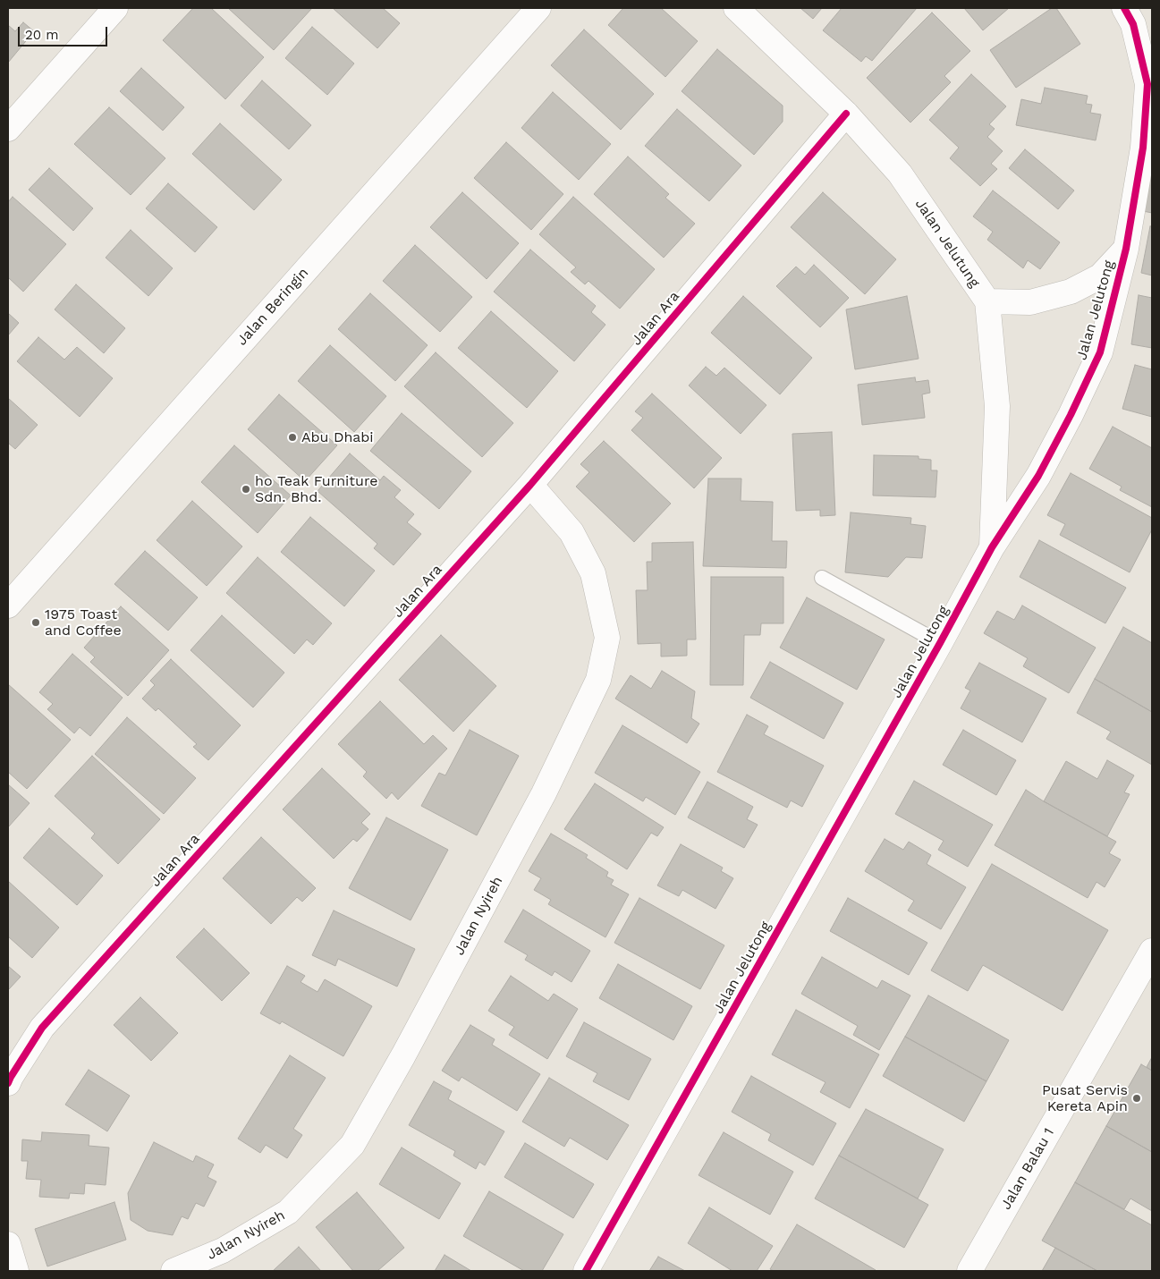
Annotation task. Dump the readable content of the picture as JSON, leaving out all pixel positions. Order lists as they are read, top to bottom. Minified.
{"streets":{"street":["Jalan Jelutung","Jalan Beringin","Jalan Jelutong","Jalan Ara","Jalan Nyireh","Jalan Balau 1"]},"crossings":[["Jalan Jelutung","Jalan Jelutong"],["Jalan Jelutung","Jalan Ara"],["Jalan Ara","Jalan Nyireh"]],"places":["Abu Dhabi","ho Teak Furniture Sdn. Bhd.","1975 Toast and Coffee","Pusat Servis Kereta Apin"],"scale_bar":"20 m"}
